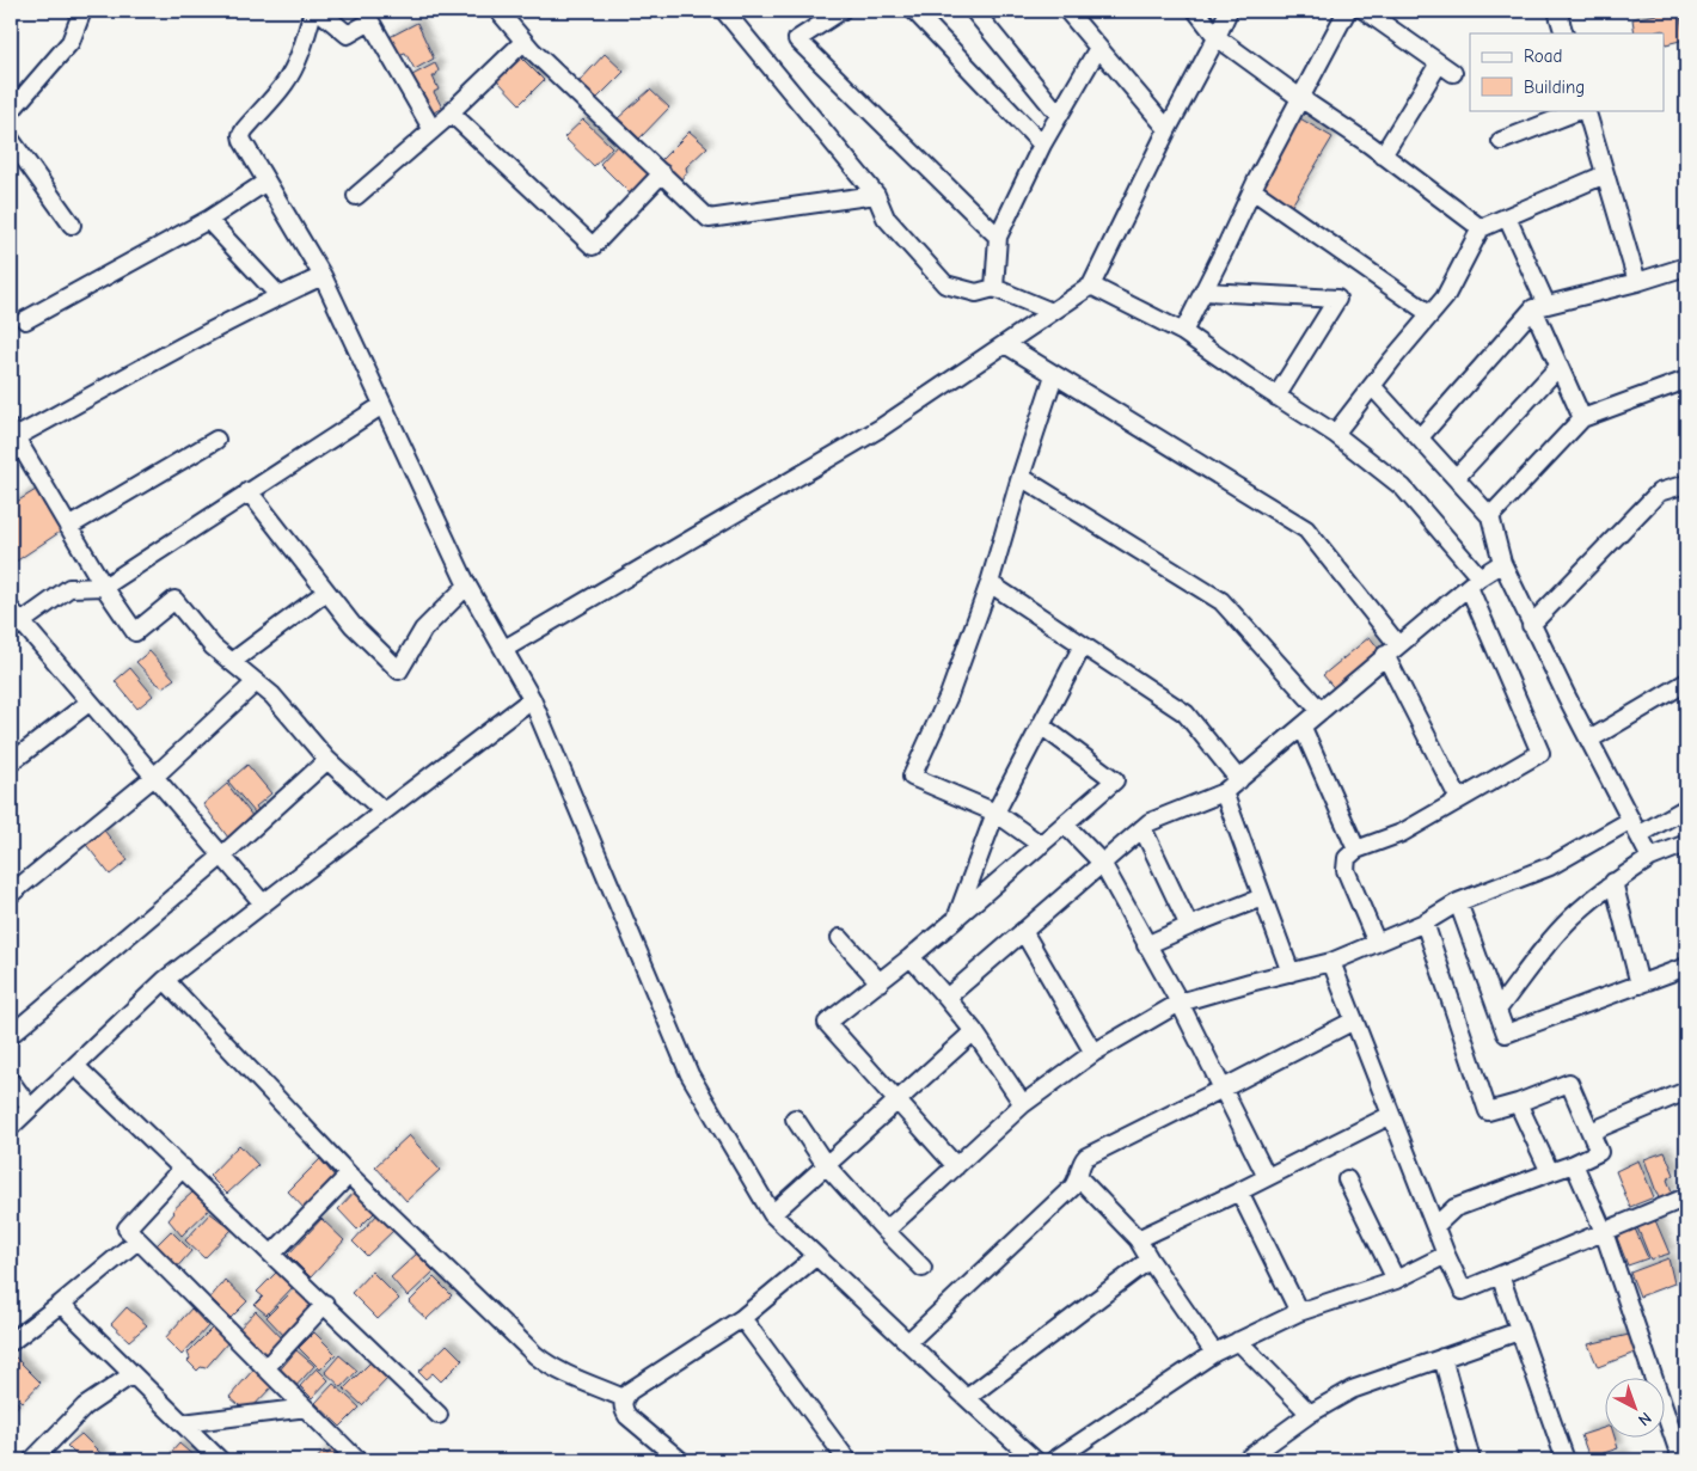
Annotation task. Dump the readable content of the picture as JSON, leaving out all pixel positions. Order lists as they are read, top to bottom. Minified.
{"legend":["Road","Building"],"north":"bottom right"}
